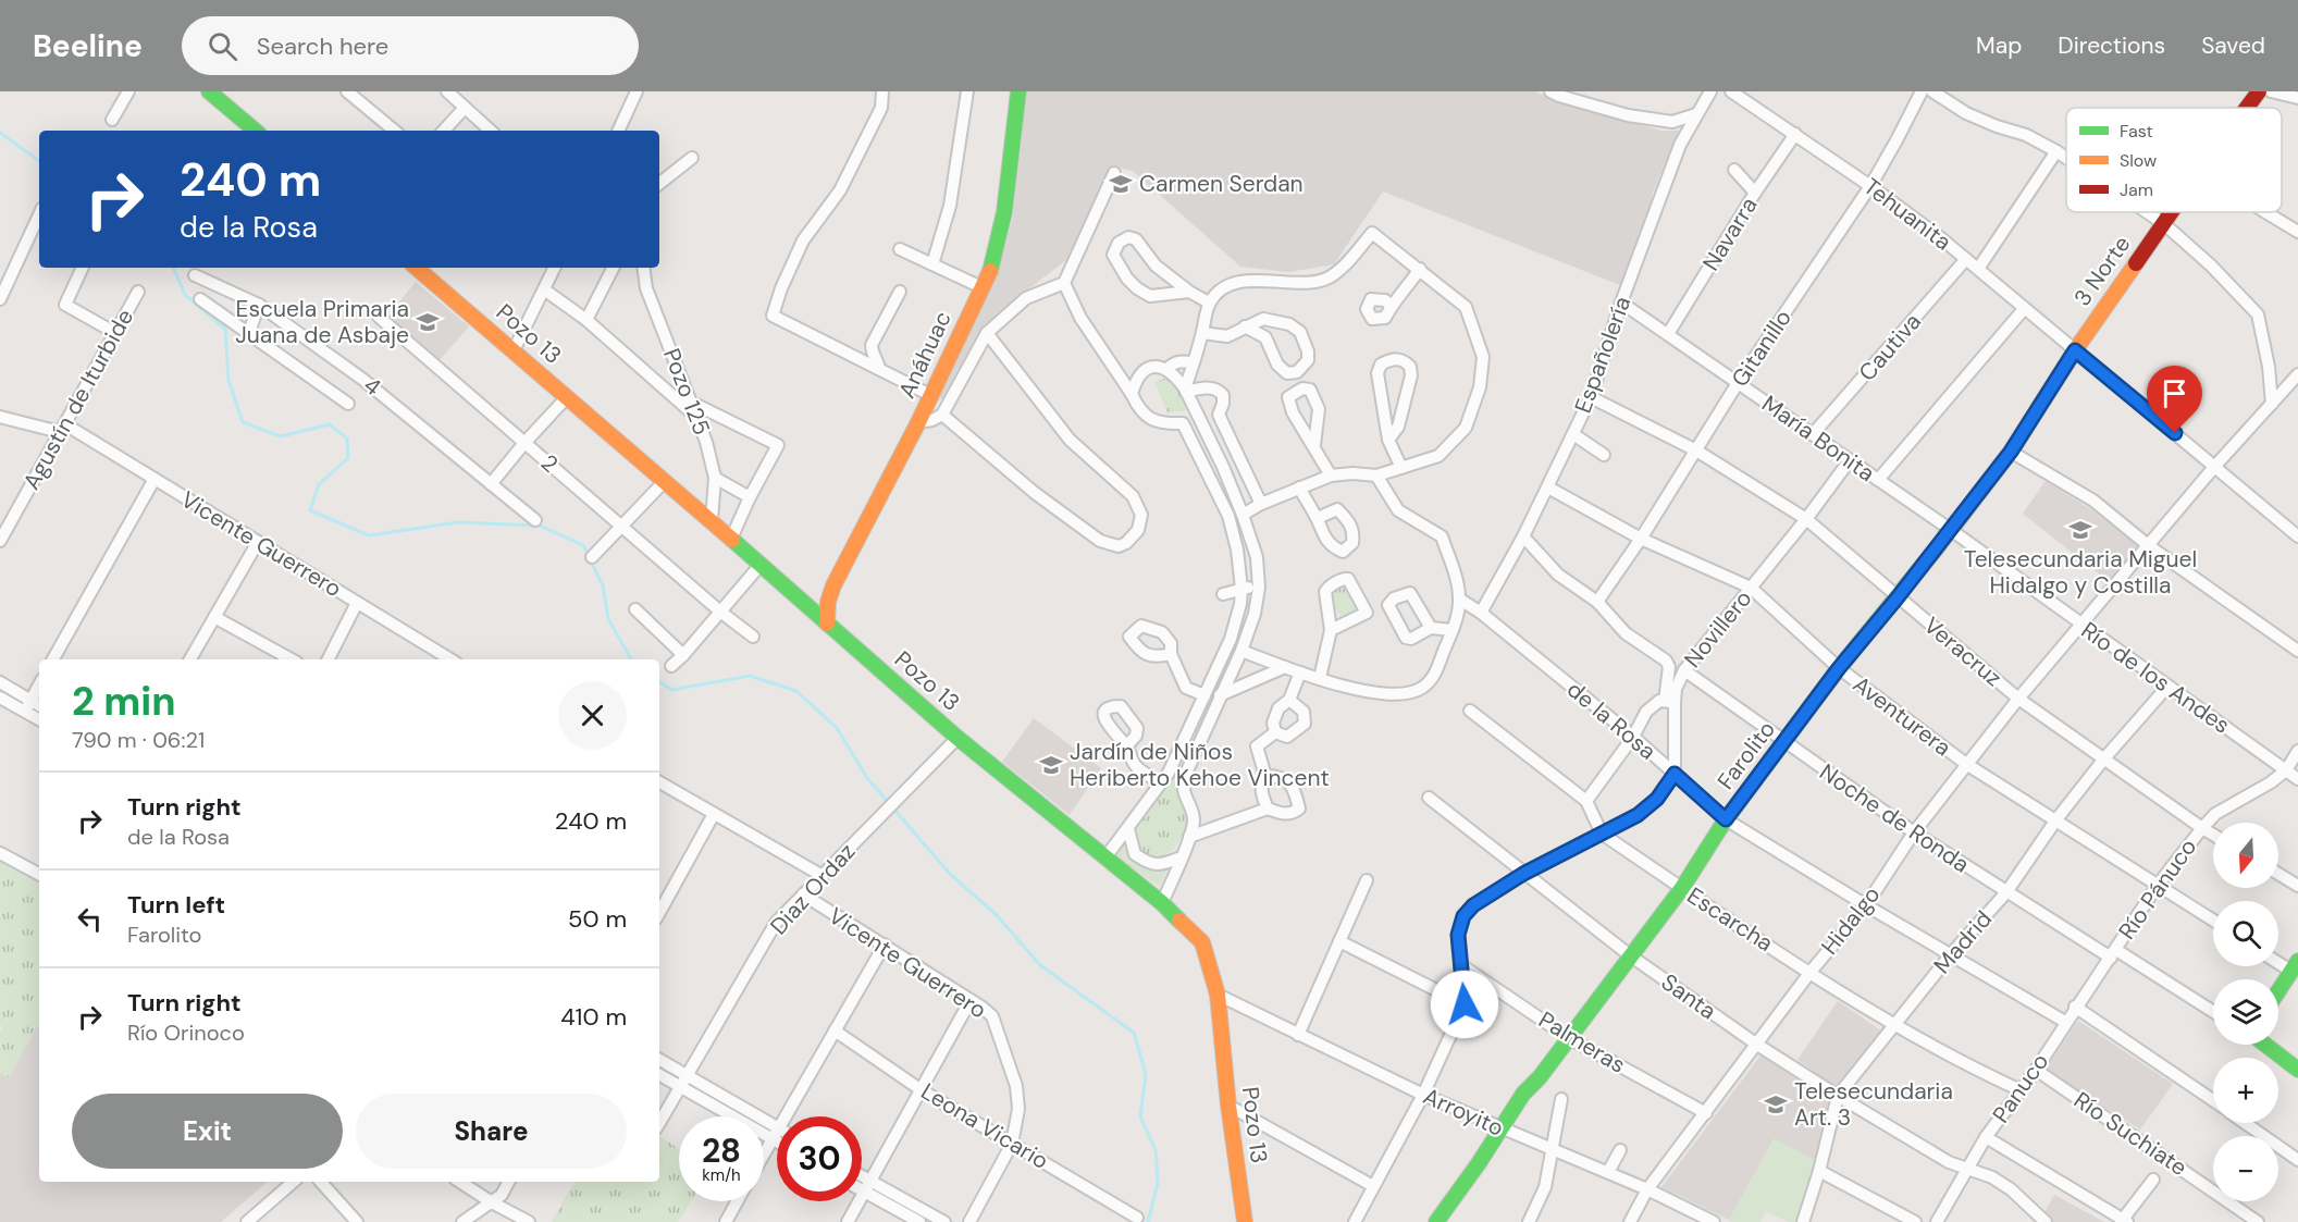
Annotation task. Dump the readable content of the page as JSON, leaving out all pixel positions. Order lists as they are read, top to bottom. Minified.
{"streets":{"main road":["3 Norte","Pozo 13","Anáhuac","Farolito"],"street":["Tehuanita","Navarra","Cautiva","Gitanillo","Españolería","4","Pozo 125","Agustín de Iturbide","María Bonita","2","Vicente Guerrero","Novillero","Veracruz","Río de los Andes","Aventurera","de la Rosa","Noche de Ronda","Diaz Ordaz","Río Pánuco","Escarcha","Hidalgo","Madrid","Santa","Palmeras","Panuco","Arroyito","Leona Vicario","Río Suchiate"]},"crossings":[["Tehuanita","Navarra"],["Tehuanita","3 Norte"],["Tehuanita","Cautiva"],["Tehuanita","Gitanillo"],["Tehuanita","Farolito"],["Tehuanita","Hidalgo"],["Navarra","María Bonita"],["3 Norte","Farolito"],["Pozo 13","Anáhuac"],["Pozo 13","Pozo 125"],["Pozo 13","Diaz Ordaz"],["Pozo 13","Arroyito"],["Cautiva","María Bonita"],["Gitanillo","María Bonita"],["Gitanillo","Veracruz"],["Gitanillo","Aventurera"],["Españolería","María Bonita"],["Españolería","Veracruz"],["Españolería","Aventurera"],["Españolería","de la Rosa"],["Agustín de Iturbide","Vicente Guerrero"],["María Bonita","Novillero"],["María Bonita","Río de los Andes"],["María Bonita","Farolito"],["Vicente Guerrero","Diaz Ordaz"],["Vicente Guerrero","Leona Vicario"],["Novillero","Veracruz"],["Novillero","Aventurera"],["Novillero","de la Rosa"],["Novillero","Noche de Ronda"],["Veracruz","Farolito"],["Veracruz","Río Pánuco"],["Veracruz","Hidalgo"],["Veracruz","Madrid"],["Río de los Andes","Farolito"],["Río de los Andes","Río Pánuco"],["Río de los Andes","Hidalgo"],["Río de los Andes","Madrid"],["Aventurera","Farolito"],["Aventurera","Río Pánuco"],["Aventurera","Hidalgo"],["Aventurera","Madrid"],["de la Rosa","Farolito"],["de la Rosa","Hidalgo"],["de la Rosa","Madrid"],["de la Rosa","Panuco"],["Farolito","Noche de Ronda"],["Farolito","Escarcha"],["Farolito","Santa"],["Farolito","Palmeras"],["Farolito","Arroyito"],["Noche de Ronda","Río Pánuco"],["Noche de Ronda","Hidalgo"],["Noche de Ronda","Madrid"],["Noche de Ronda","Panuco"],["Río Pánuco","Panuco"],["Escarcha","Hidalgo"],["Escarcha","Madrid"],["Escarcha","Panuco"],["Hidalgo","Santa"],["Hidalgo","Palmeras"],["Hidalgo","Arroyito"],["Madrid","Santa"],["Santa","Panuco"],["Panuco","Río Suchiate"]],"places":{"school or university":["Carmen Serdan","Escuela Primaria Juana de Asbaje","Telesecundaria Miguel Hidalgo y Costilla","Jardín de Niños Heriberto Kehoe Vincent","Telesecundaria Art. 3"]},"legend":["Fast","Slow","Jam"],"north":"bottom","page":{"header":"Beeline","search":"Search here","nav":["Map","Directions","Saved"],"turn":["240 m","de la Rosa"],"heading":["2 min","790 m · 06:21"],"list":[{"name":"Turn right","note":"de la Rosa","value":"240 m"},{"name":"Turn left","note":"Farolito","value":"50 m"},{"name":"Turn right","note":"Río Orinoco","value":"410 m"}],"map_buttons":["+","−"],"buttons":["Exit","Share"],"speed":"28 km/h","limit":"30"}}
